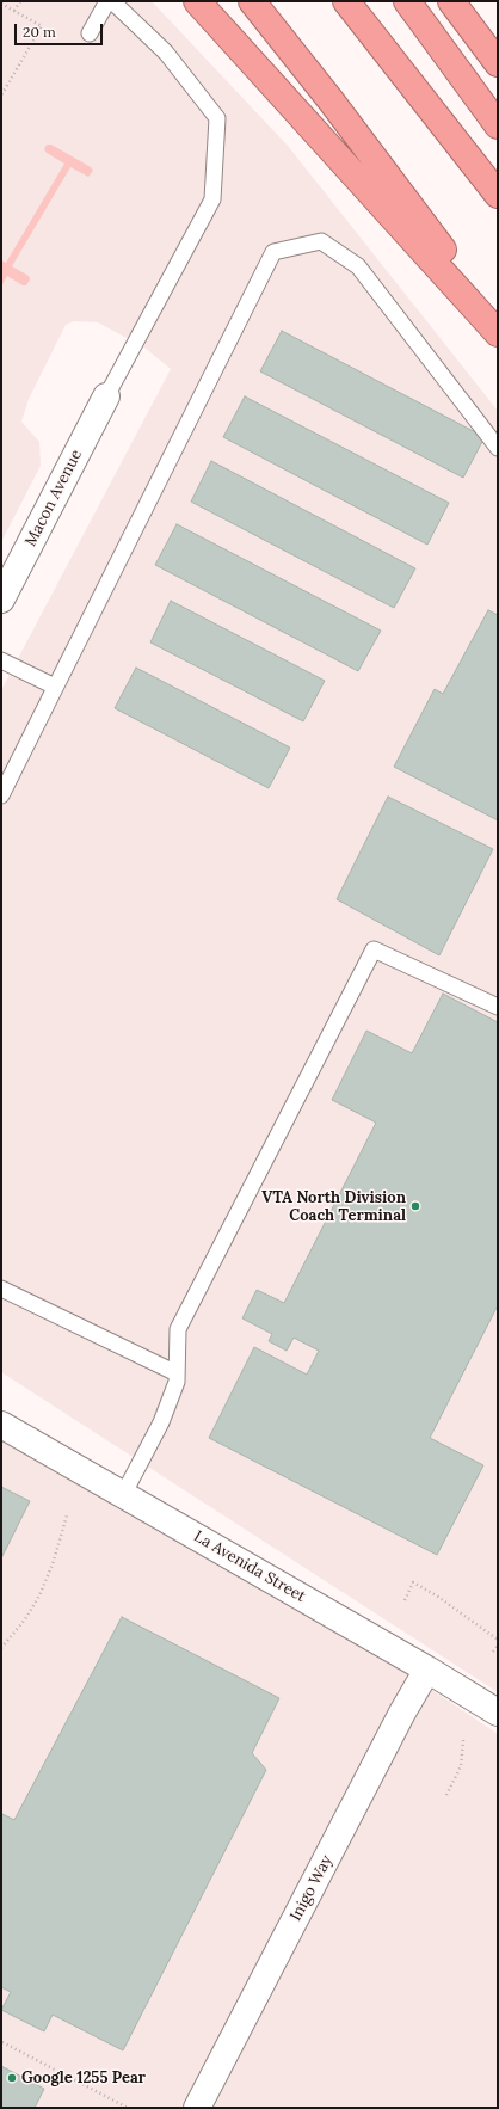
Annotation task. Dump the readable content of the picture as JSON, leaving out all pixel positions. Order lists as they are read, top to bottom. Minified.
{"streets":{"street":["Macon Avenue","La Avenida Street","Inigo Way"]},"crossings":[["La Avenida Street","Inigo Way"]],"places":["VTA North Division Coach Terminal","Google 1255 Pear"],"scale_bar":"20 m"}
